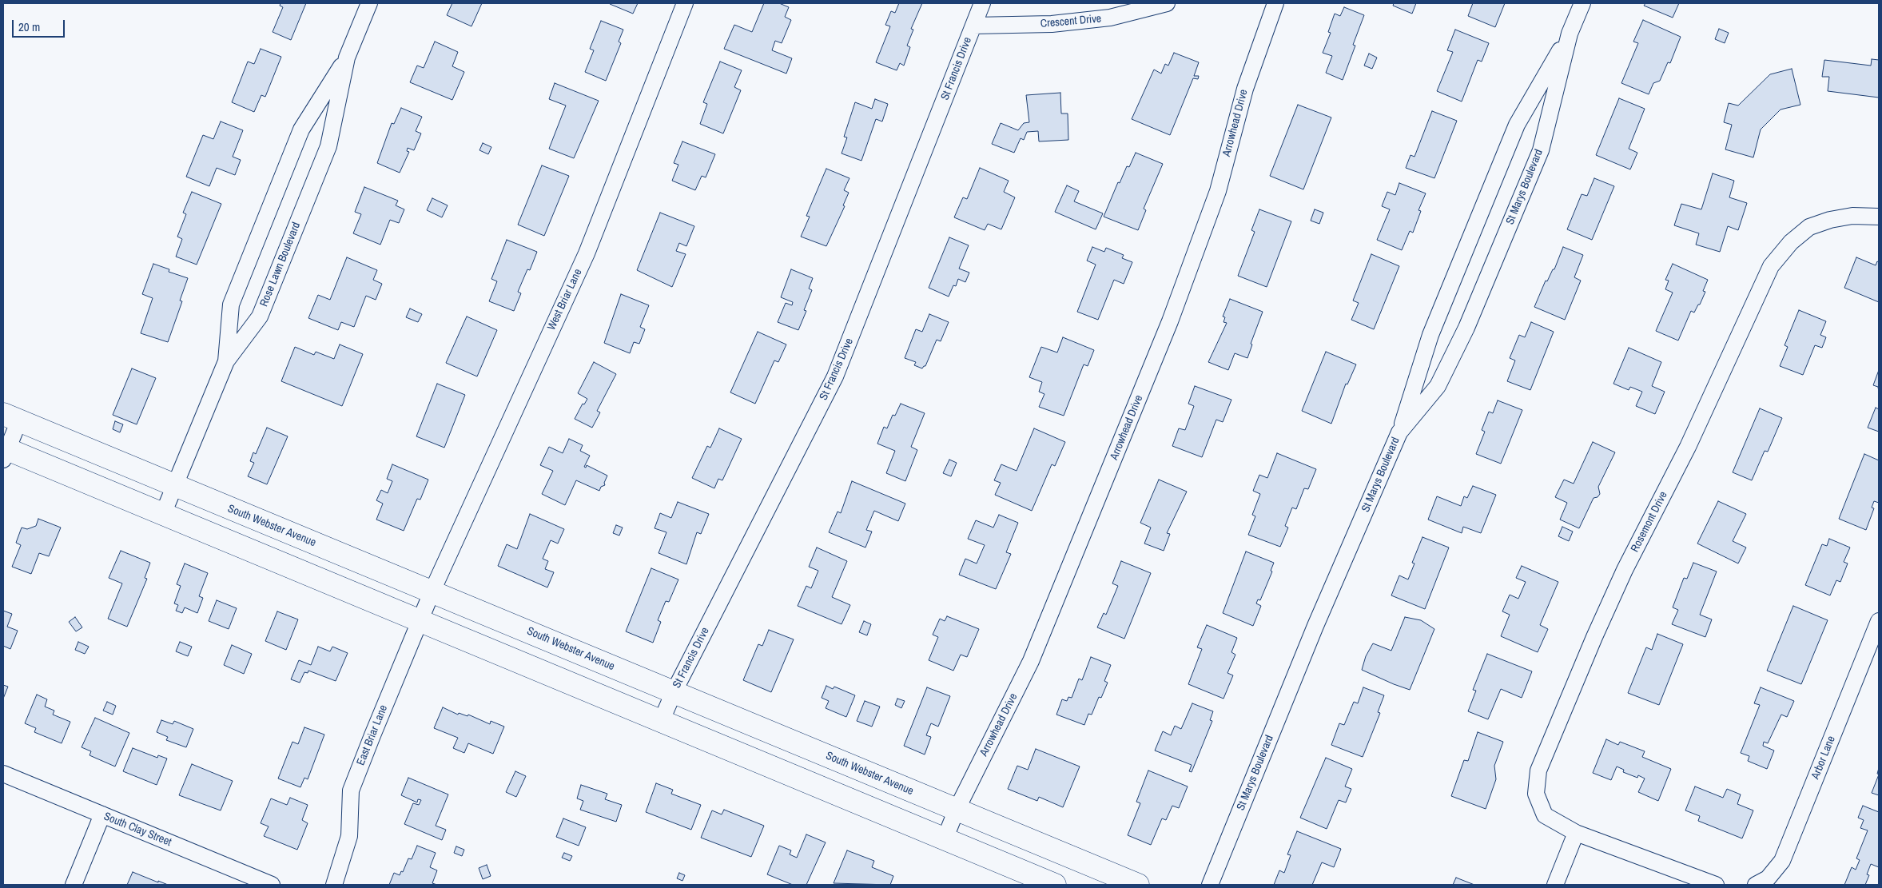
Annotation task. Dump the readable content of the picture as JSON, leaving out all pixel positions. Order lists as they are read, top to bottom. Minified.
{"streets":{"main road":["South Webster Avenue"],"street":["Crescent Drive","St Francis Drive","Arrowhead Drive","St Marys Boulevard","Rose Lawn Boulevard","West Briar Lane","Rosemont Drive","East Briar Lane","Arbor Lane","South Clay Street"]},"crossings":[["Crescent Drive","St Francis Drive"],["St Francis Drive","South Webster Avenue"],["Arrowhead Drive","South Webster Avenue"],["Rose Lawn Boulevard","South Webster Avenue"],["West Briar Lane","South Webster Avenue"],["West Briar Lane","East Briar Lane"],["South Webster Avenue","East Briar Lane"]],"scale_bar":"20 m"}
